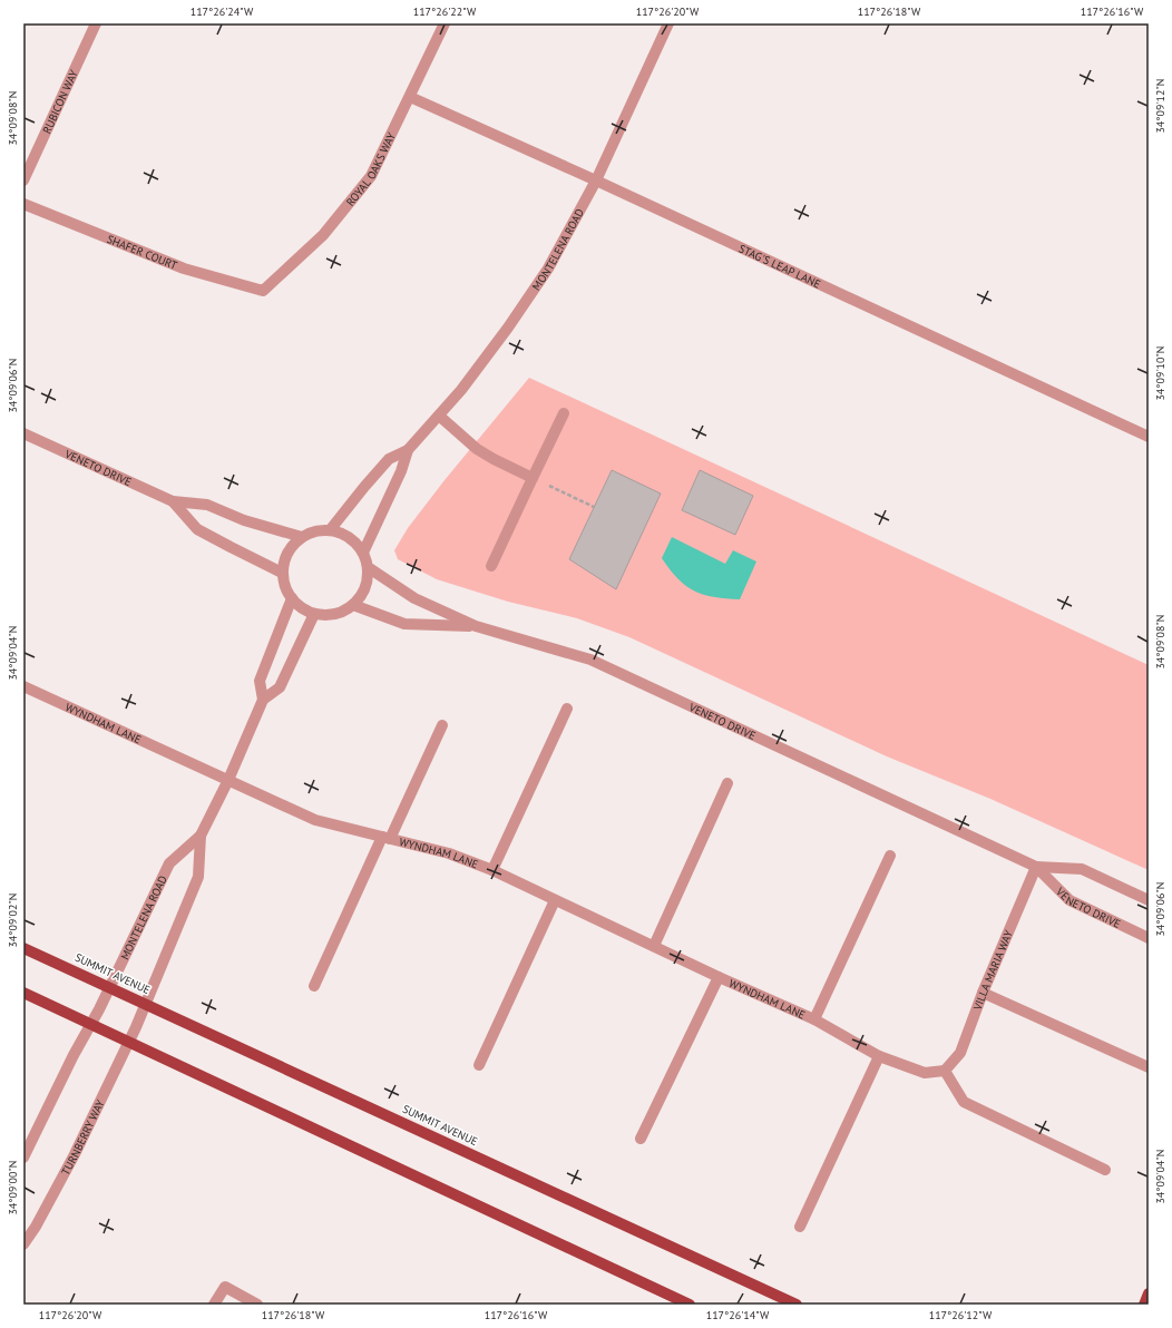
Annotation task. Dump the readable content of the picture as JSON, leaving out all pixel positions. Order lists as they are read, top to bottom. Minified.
{"streets":{"main road":["SUMMIT AVENUE"],"street":["RUBICON WAY","ROYAL OAKS WAY","MONTELENA ROAD","SHAFER COURT","STAG'S LEAP LANE","VENETO DRIVE","WYNDHAM LANE","VILLA MARIA WAY","TURNBERRY WAY"]},"crossings":[["ROYAL OAKS WAY","SHAFER COURT"],["ROYAL OAKS WAY","STAG'S LEAP LANE"],["MONTELENA ROAD","STAG'S LEAP LANE"],["MONTELENA ROAD","VENETO DRIVE"],["MONTELENA ROAD","WYNDHAM LANE"],["MONTELENA ROAD","SUMMIT AVENUE"],["MONTELENA ROAD","TURNBERRY WAY"],["VENETO DRIVE","VILLA MARIA WAY"],["WYNDHAM LANE","VILLA MARIA WAY"]],"coordinates":["117°26'24\"W","117°26'22\"W","117°26'20\"W","117°26'18\"W","117°26'16\"W","34°09'12\"N","34°09'08\"N","34°09'10\"N","34°09'06\"N","34°09'04\"N","34°09'02\"N","34°09'00\"N","117°26'14\"W","117°26'12\"W"]}
